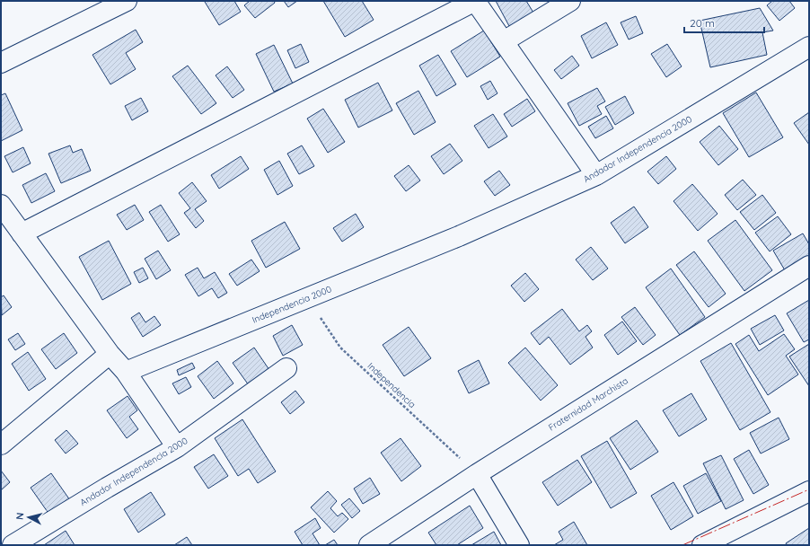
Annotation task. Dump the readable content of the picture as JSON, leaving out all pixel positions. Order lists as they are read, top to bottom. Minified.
{"streets":{"street":["Andador Independencia 2000","Independencia 2000","Fraternidad Marchista"],"path":["Independencia"]},"crossings":[["Andador Independencia 2000","Independencia 2000"],["Independencia 2000","Independencia"],["Independencia","Fraternidad Marchista"]],"scale_bar":"20 m","north":"left"}
